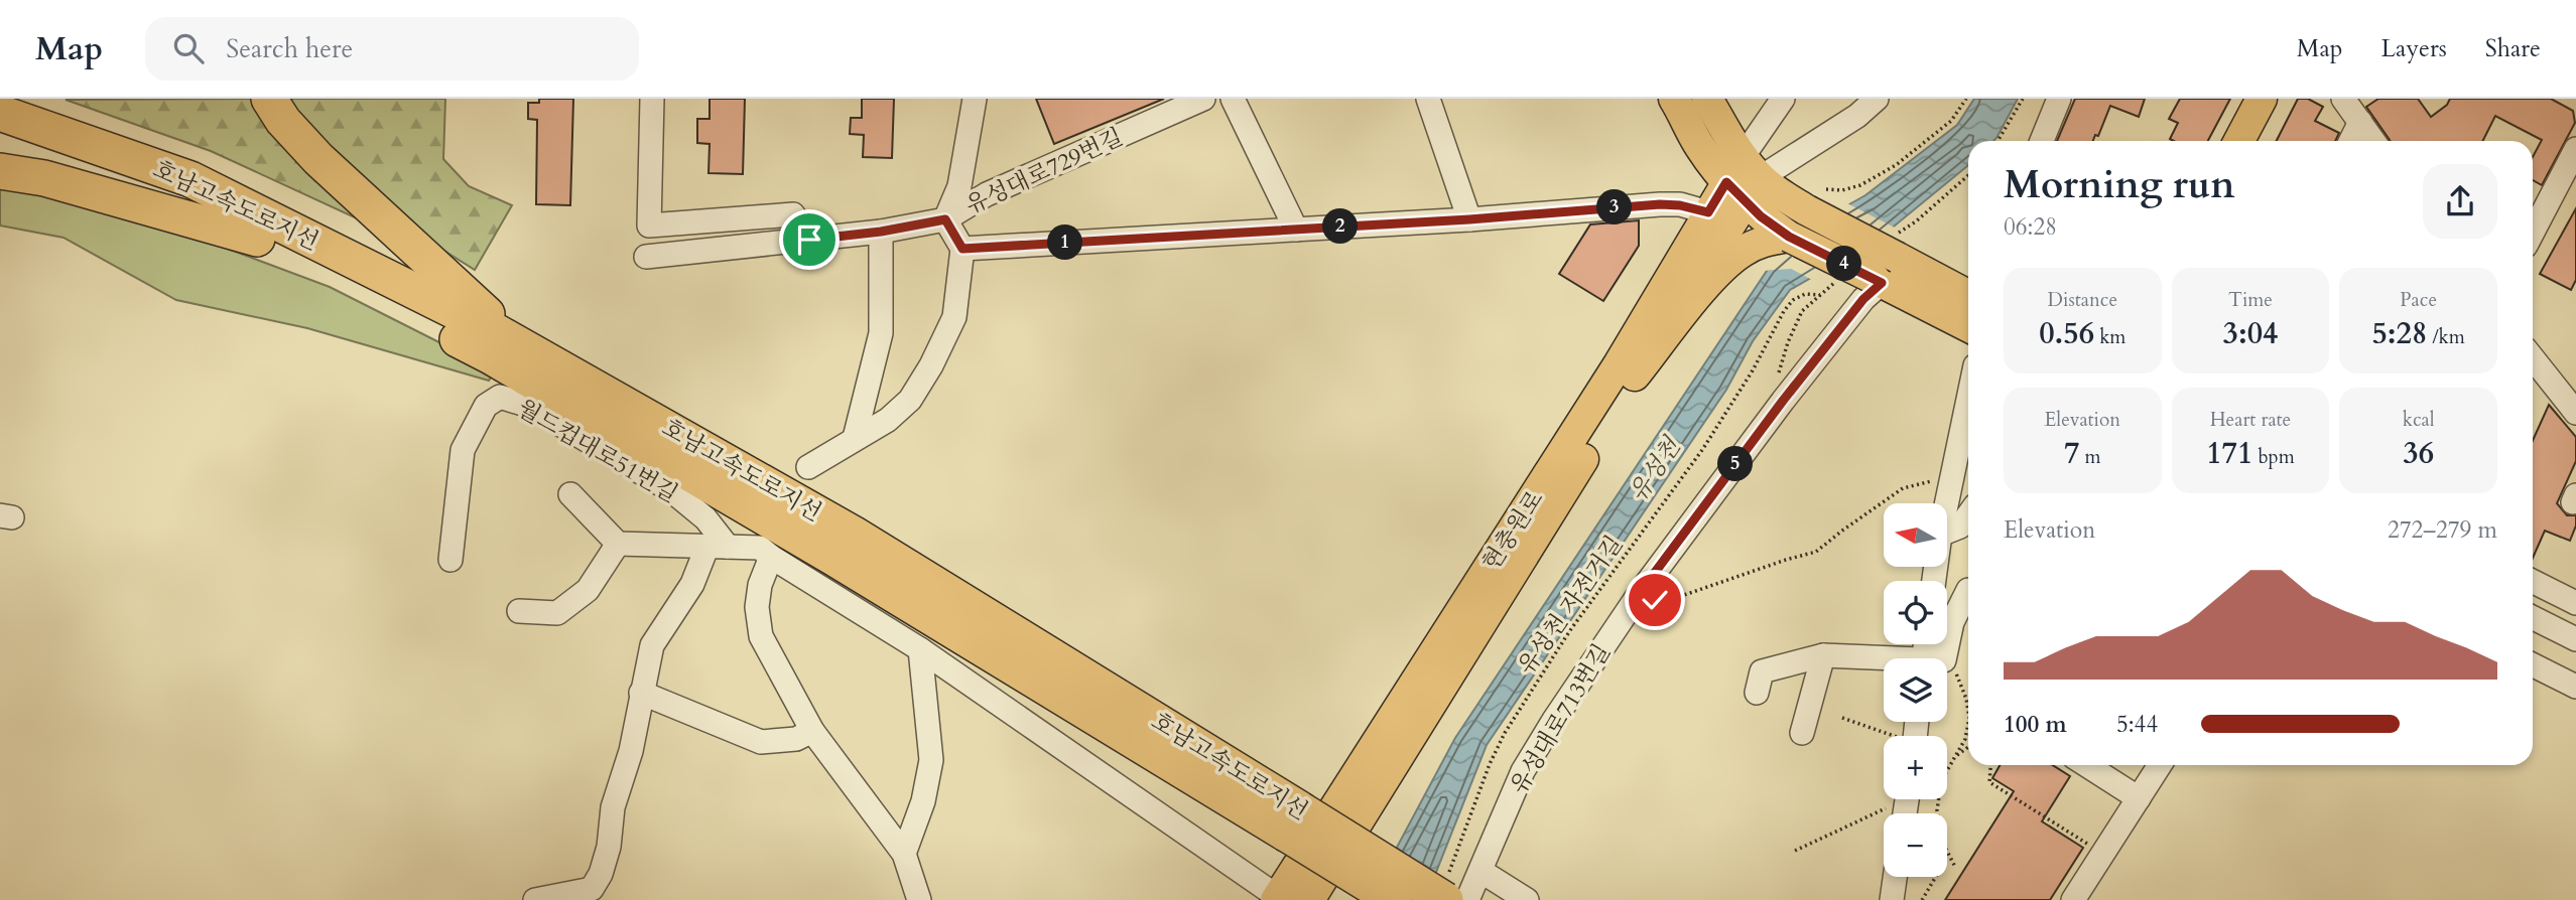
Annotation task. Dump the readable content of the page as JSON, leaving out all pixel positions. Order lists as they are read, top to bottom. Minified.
{"streets":{"highway":["호남고속도로지선"],"main road":["현충원로"],"street":["유성대로729번길","월드컵대로51번길","유성대로713번길"],"path":["유성천 자전거길"]},"crossings":[["호남고속도로지선","유성천 자전거길"]],"water":["유성천"],"north":"left","page":{"header":"Map","search":"Search here","nav":["Map","Layers","Share"],"heading":["Morning run","06:28"],"pins":["3","2","1","4","5"],"stats":[["Distance","0.56 km"],["Time","3:04"],["Pace","5:28 /km"],["Elevation","7 m"],["Heart rate","171 bpm"],["kcal","36"]],"chart":["Elevation","272–279 m"],"map_buttons":["+","−"],"list":[{"name":"100 m","note":"5:44"}]}}
